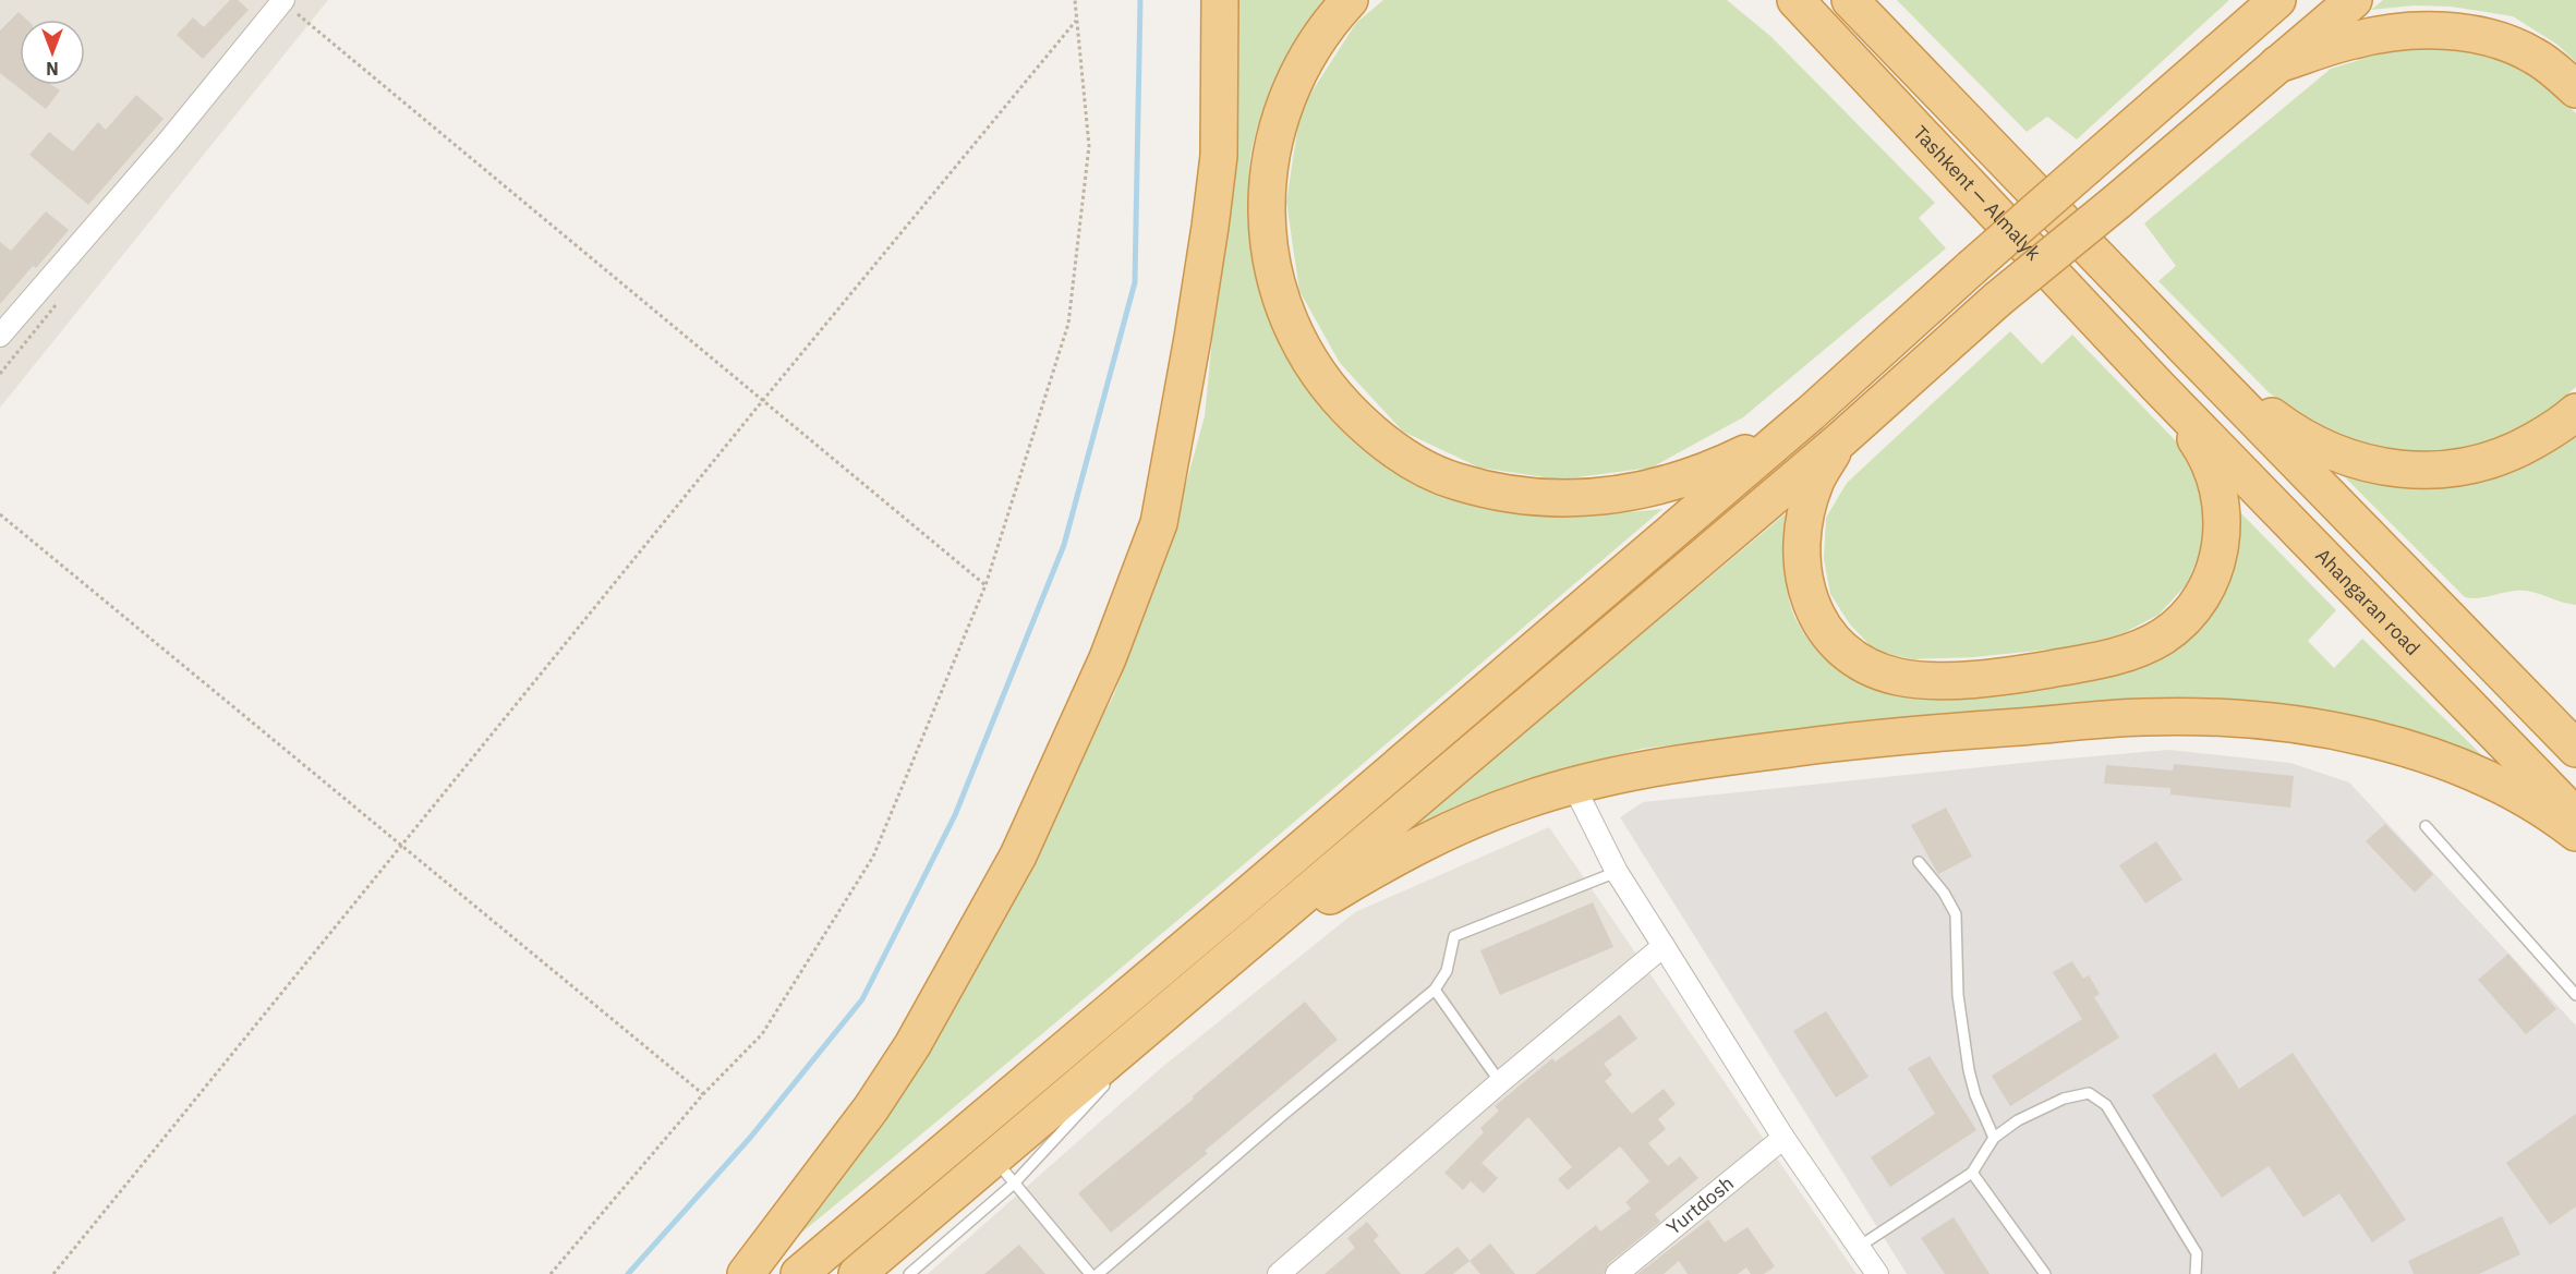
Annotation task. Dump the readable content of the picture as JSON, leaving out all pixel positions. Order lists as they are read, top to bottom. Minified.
{"streets":{"highway":["Tashkent — Almalyk","Ahangaran road"],"street":["Yurtdosh"]},"crossings":[["Tashkent — Almalyk","Ahangaran road"]],"north":"bottom"}
